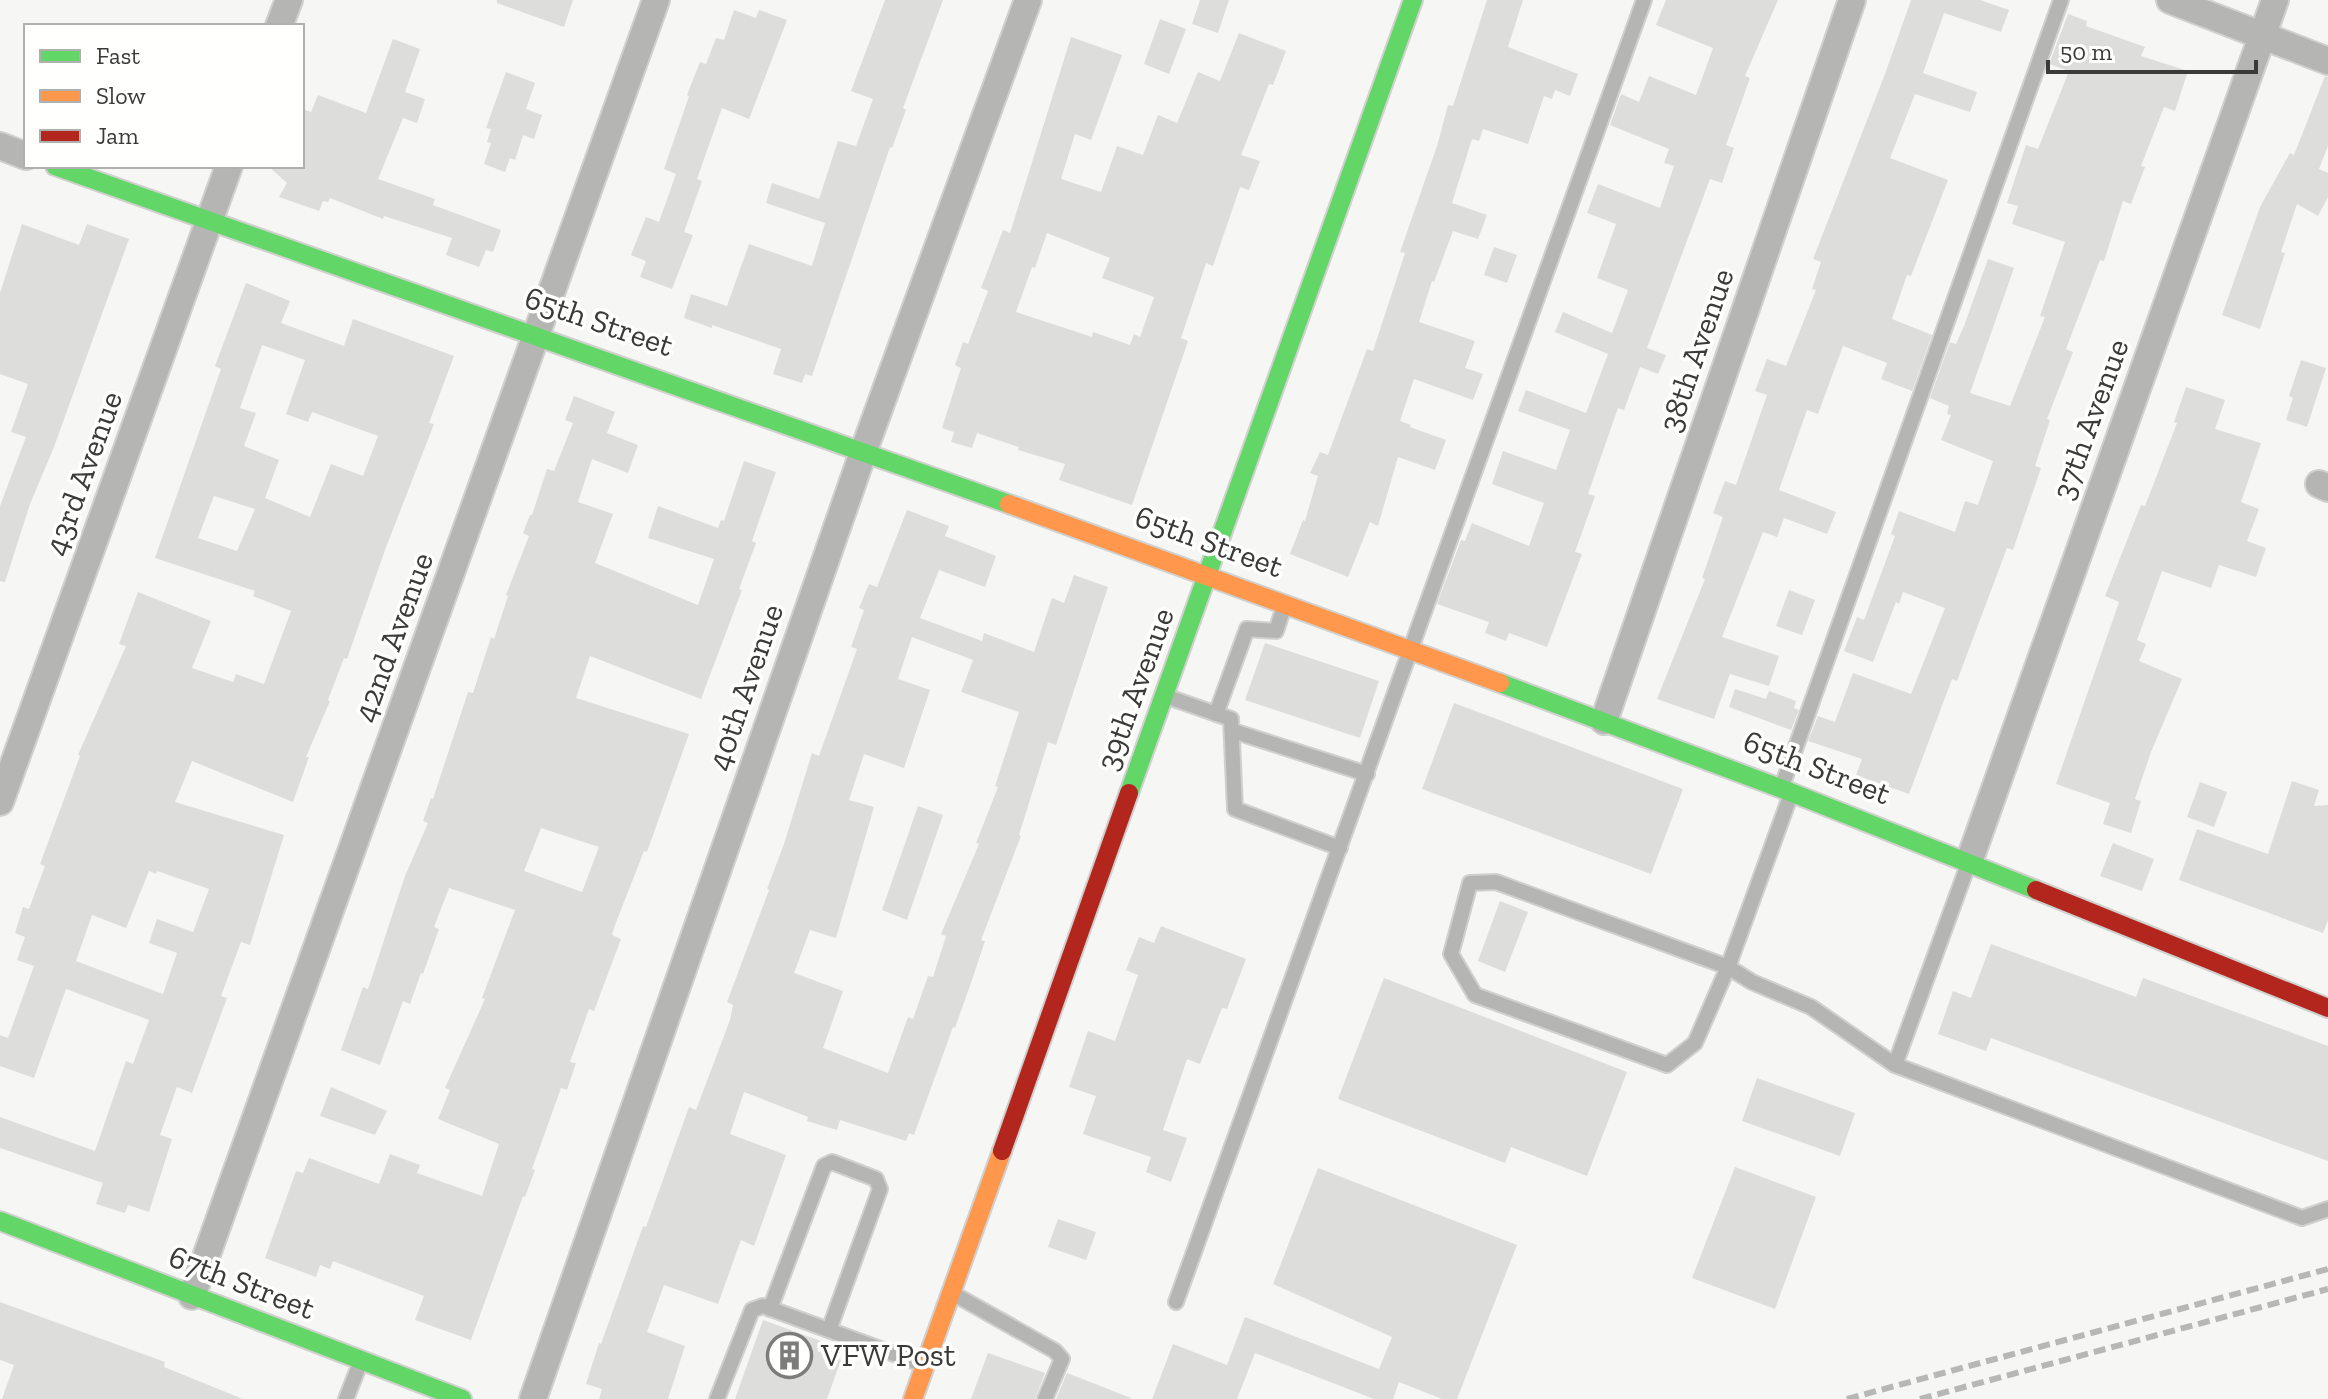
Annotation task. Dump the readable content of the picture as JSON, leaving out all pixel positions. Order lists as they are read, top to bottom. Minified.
{"streets":{"street":["65th Street","38th Avenue","37th Avenue","43rd Avenue","42nd Avenue","40th Avenue","39th Avenue","67th Street"]},"crossings":[["65th Street","38th Avenue"],["65th Street","37th Avenue"],["65th Street","43rd Avenue"],["65th Street","42nd Avenue"],["65th Street","40th Avenue"],["65th Street","39th Avenue"],["42nd Avenue","67th Street"]],"places":{"building":["VFW Post"]},"legend":["Fast","Slow","Jam"],"scale_bar":"50 m"}
